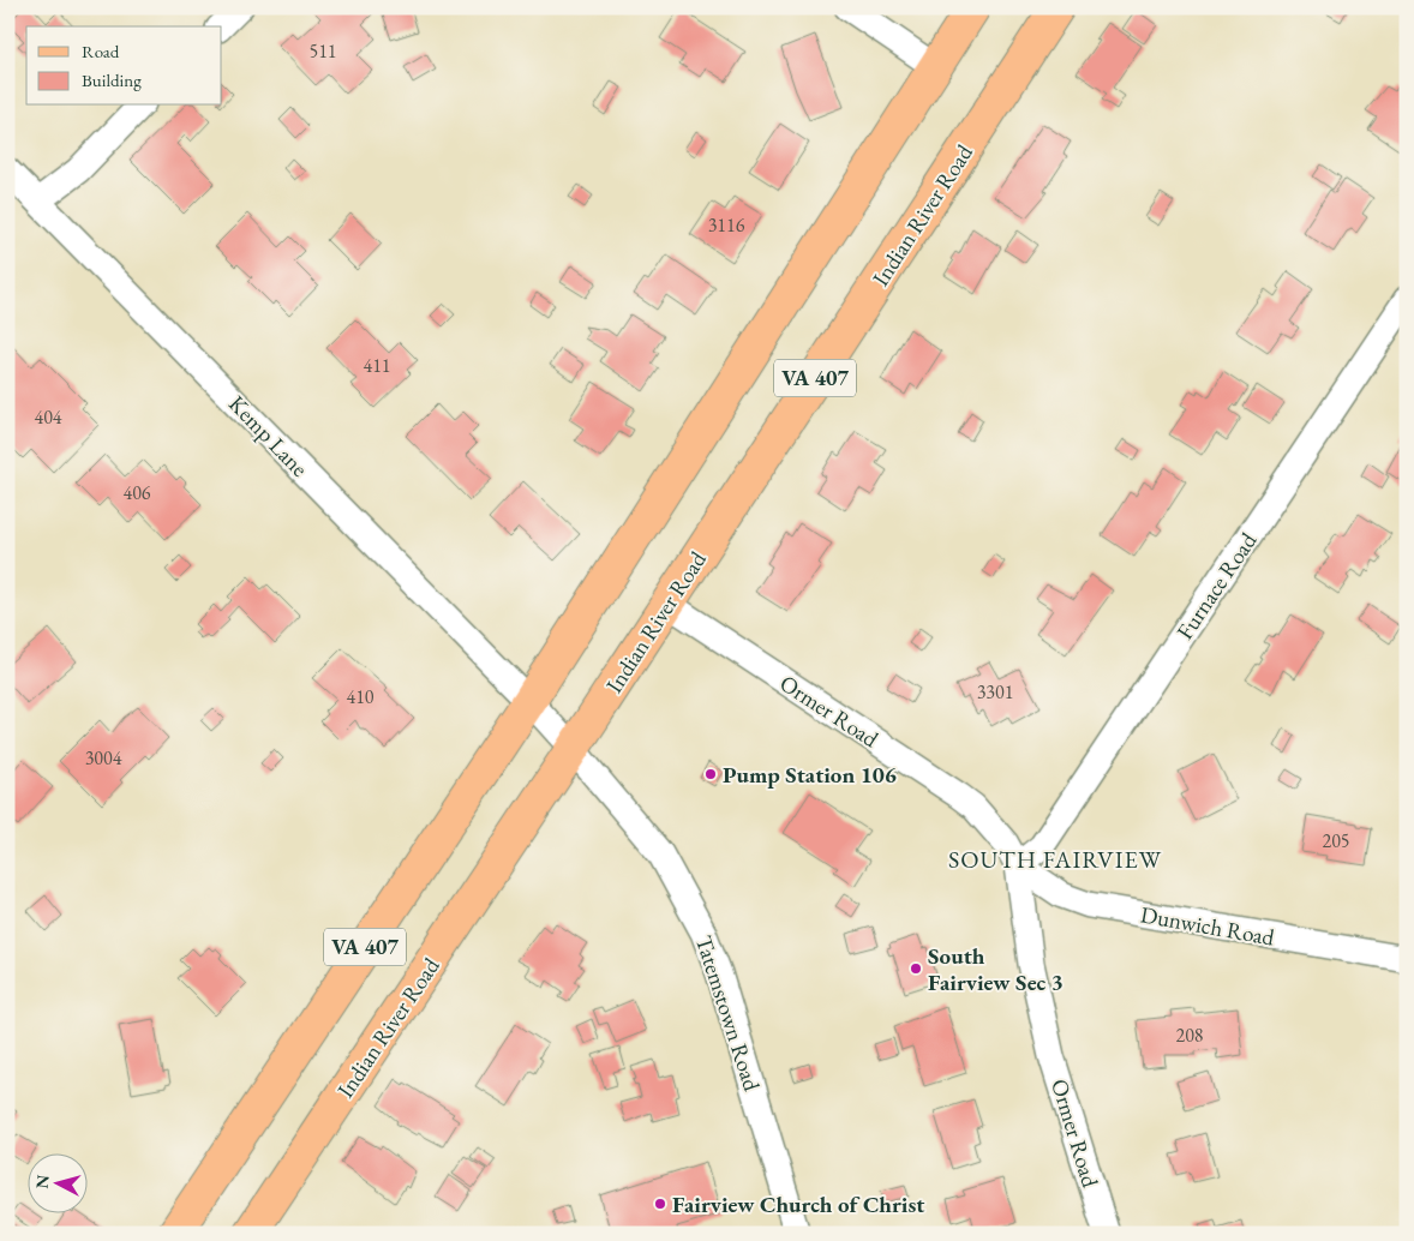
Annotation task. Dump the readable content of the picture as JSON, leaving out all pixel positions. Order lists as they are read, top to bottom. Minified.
{"streets":{"main road":["Indian River Road","VA 407"],"street":["Kemp Lane","Furnace Road","Ormer Road","Dunwich Road","Tatemstown Road"]},"crossings":[["Indian River Road","Ormer Road"],["Indian River Road","Tatemstown Road"],["VA 407","Kemp Lane"],["VA 407","Tatemstown Road"],["Kemp Lane","Tatemstown Road"],["Furnace Road","Ormer Road"],["Furnace Road","Dunwich Road"],["Ormer Road","Dunwich Road"]],"districts":["SOUTH FAIRVIEW"],"places":["Pump Station 106","South Fairview Sec 3","Fairview Church of Christ"],"house_numbers":["511","3116","411","404","406","3301","410","3004","205","208"],"legend":["Road","Building"],"north":"left"}
